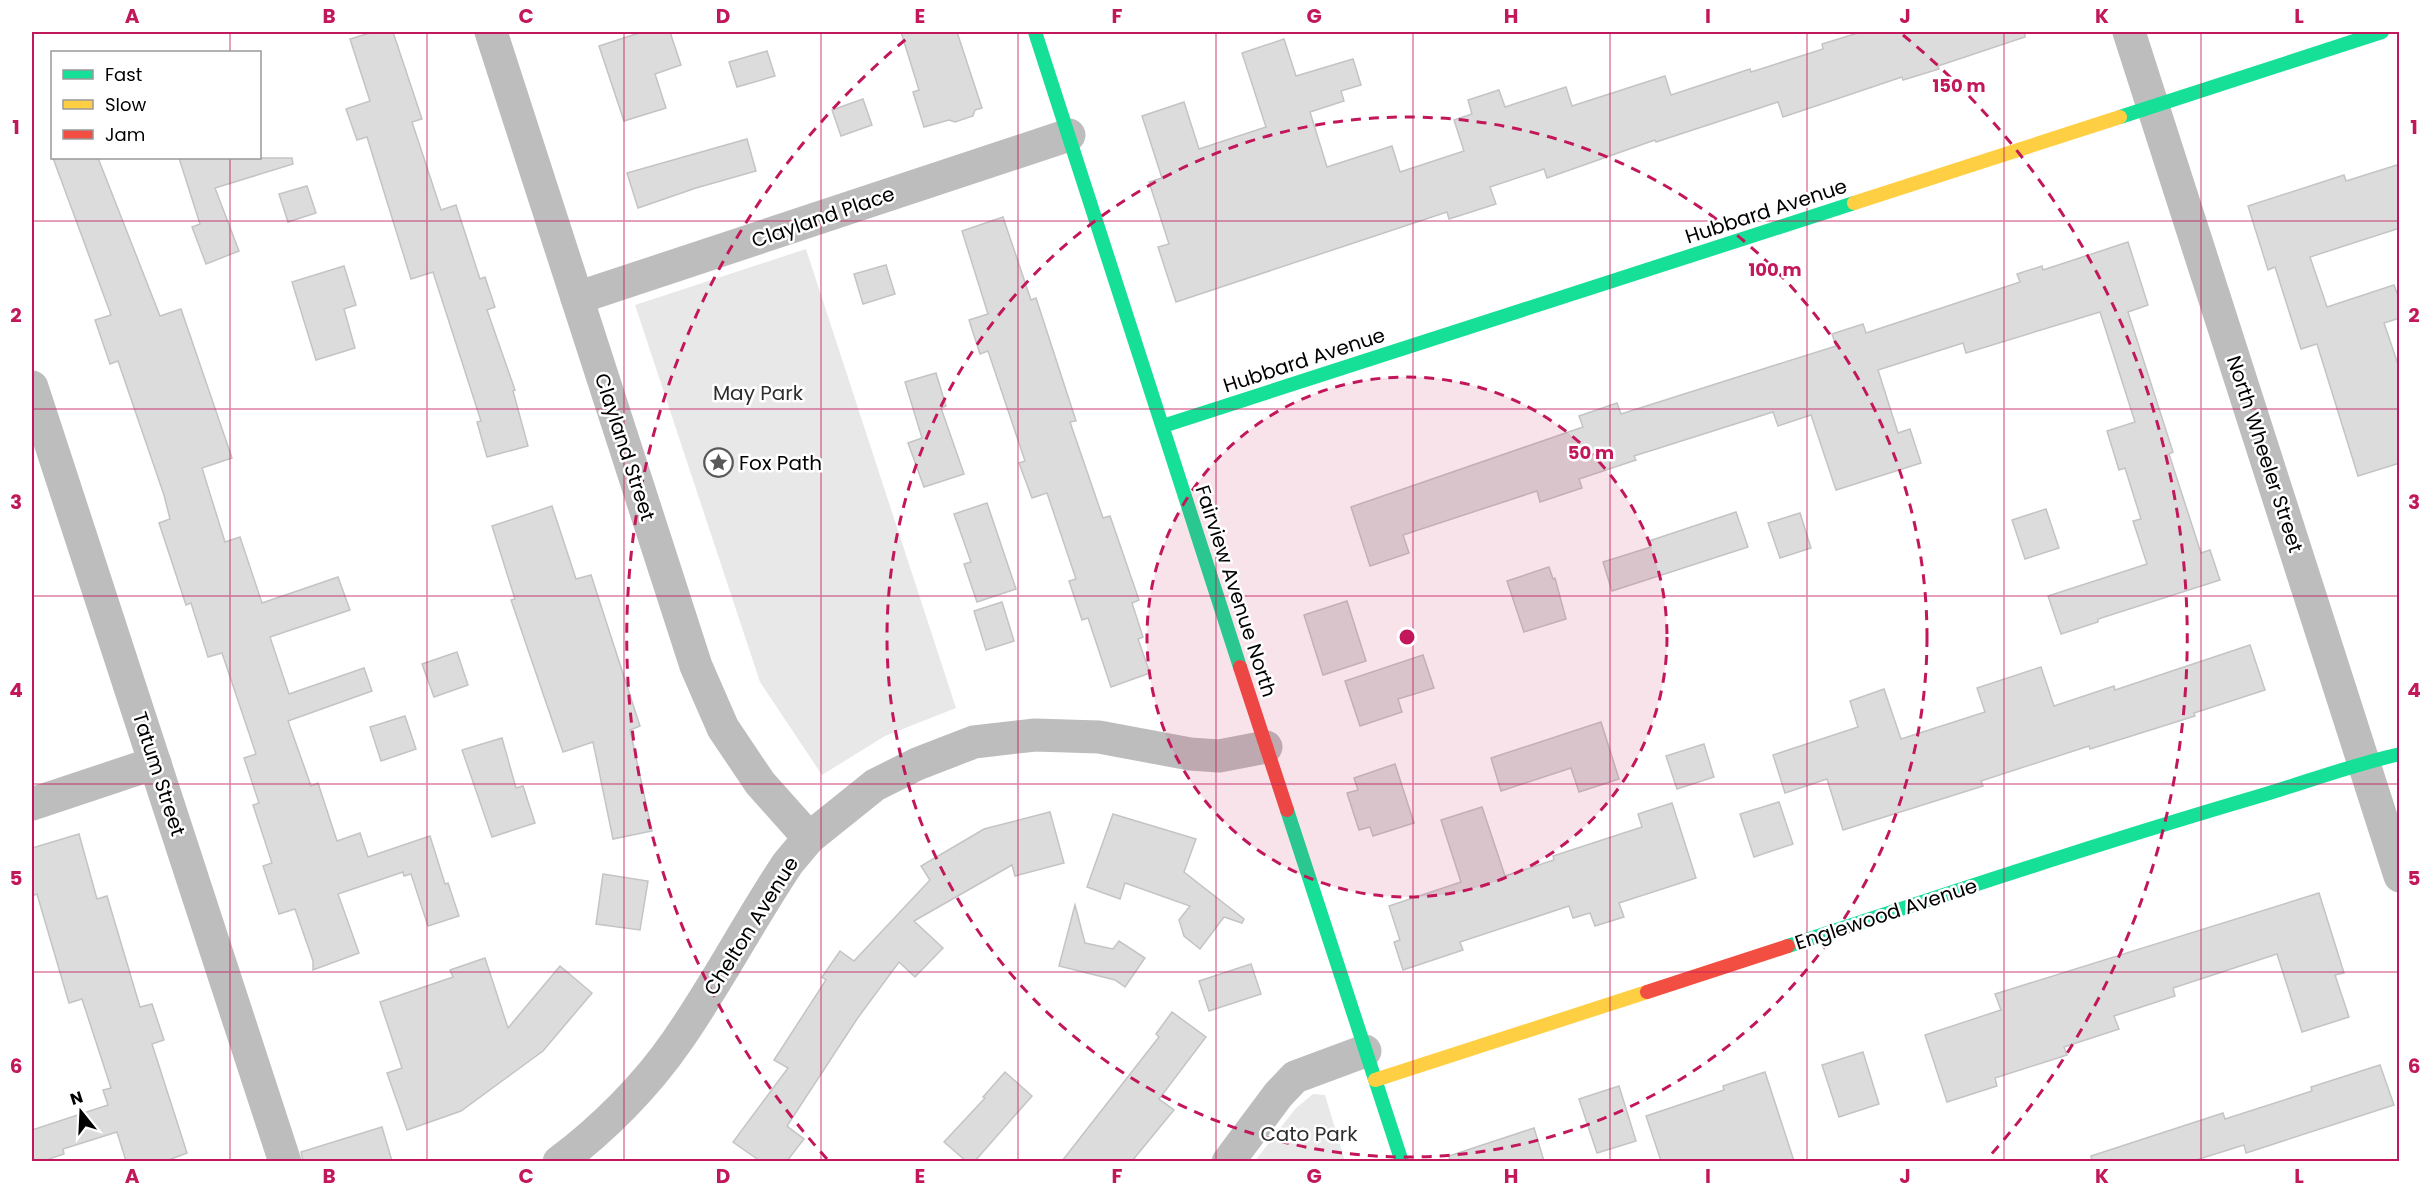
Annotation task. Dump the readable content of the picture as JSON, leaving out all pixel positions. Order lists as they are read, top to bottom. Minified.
{"streets":{"street":["Hubbard Avenue","Clayland Place","Clayland Street","North Wheeler Street","Fairview Avenue North","Tatum Street","Englewood Avenue","Chelton Avenue"]},"crossings":[["Hubbard Avenue","North Wheeler Street"],["Hubbard Avenue","Fairview Avenue North"],["Clayland Place","Clayland Street"],["Clayland Place","Fairview Avenue North"],["Clayland Street","Chelton Avenue"],["North Wheeler Street","Englewood Avenue"],["Fairview Avenue North","Englewood Avenue"],["Fairview Avenue North","Chelton Avenue"]],"parks":["May Park","Cato Park"],"places":{"place":["Fox Path"]},"legend":["Fast","Slow","Jam"],"north":"top","grid":{"columns":["A","B","C","D","E","F","G","H","I","J","K","L"],"rows":["1","2","3","4","5","6"]},"rings":["150 m","100 m","50 m"]}
